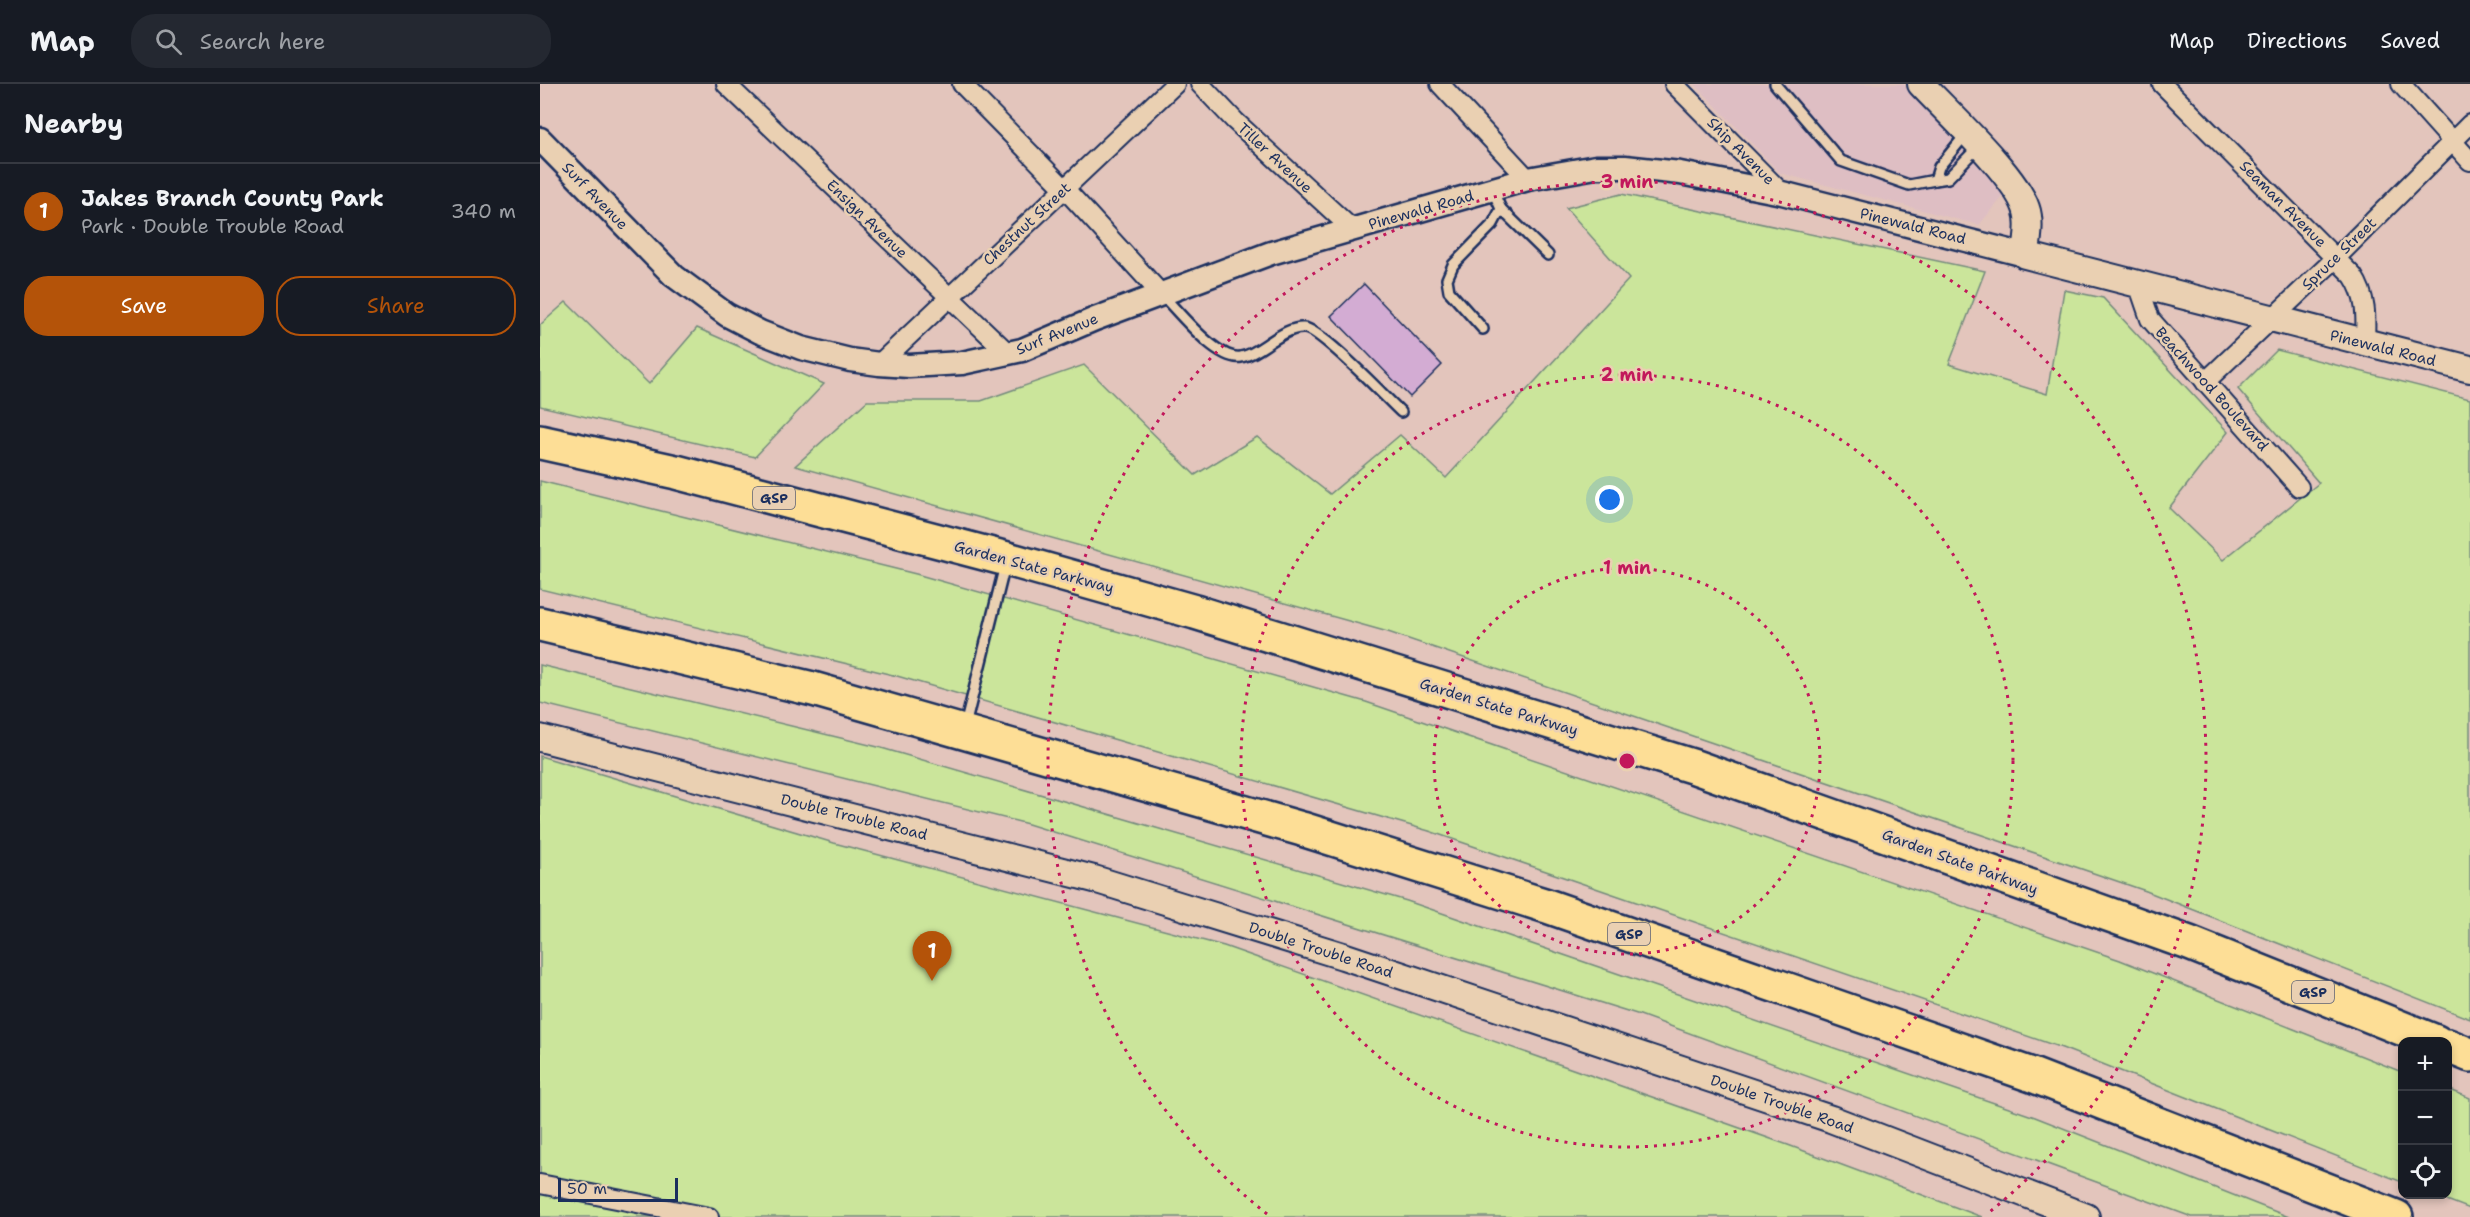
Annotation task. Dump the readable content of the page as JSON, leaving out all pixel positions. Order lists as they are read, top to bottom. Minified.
{"streets":{"highway":["GSP","Garden State Parkway"],"main road":["Pinewald Road","Double Trouble Road"],"street":["Ship Avenue","Tiller Avenue","Surf Avenue","Seaman Avenue","Ensign Avenue","Chestnut Street","Spruce Street","Beachwood Boulevard"]},"crossings":[["Ship Avenue","Pinewald Road"],["Tiller Avenue","Surf Avenue"],["Tiller Avenue","Pinewald Road"],["Surf Avenue","Pinewald Road"],["Surf Avenue","Ensign Avenue"],["Surf Avenue","Chestnut Street"],["Seaman Avenue","Pinewald Road"],["Seaman Avenue","Spruce Street"],["Pinewald Road","Spruce Street"],["Pinewald Road","Beachwood Boulevard"],["Ensign Avenue","Chestnut Street"],["Spruce Street","Beachwood Boulevard"]],"scale_bar":"50 m","page":{"header":"Map","search":"Search here","nav":["Map","Directions","Saved"],"heading":"Nearby","list":[{"mark":"1","name":"Jakes Branch County Park","note":"Park · Double Trouble Road","value":"340 m"}],"buttons":["Save","Share"],"pins":"1","map_buttons":["+","−"],"scale":"50 m"},"rings":["3 min","2 min","1 min"]}
